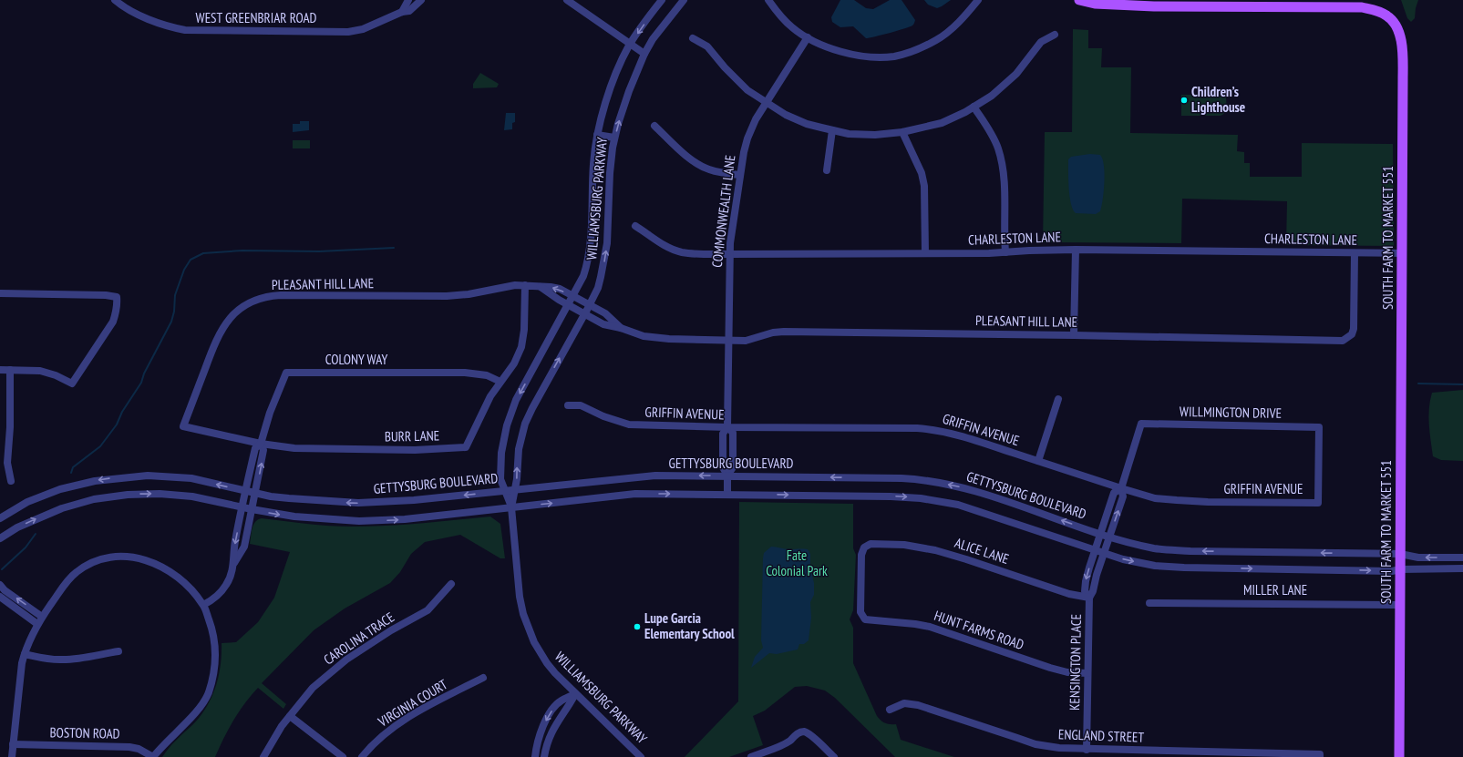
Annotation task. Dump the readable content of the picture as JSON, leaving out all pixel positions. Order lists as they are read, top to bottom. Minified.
{"streets":{"main road":["SOUTH FARM TO MARKET 551"],"street":["WEST GREENBRIAR ROAD","WILLIAMSBURG PARKWAY","COMMONWEALTH LANE","CHARLESTON LANE","PLEASANT HILL LANE","COLONY WAY","WILLMINGTON DRIVE","GRIFFIN AVENUE","BURR LANE","GETTYSBURG BOULEVARD","ALICE LANE","MILLER LANE","HUNT FARMS ROAD","CAROLINA TRACE","KENSINGTON PLACE","VIRGINIA COURT","BOSTON ROAD","ENGLAND STREET"]},"crossings":[["WILLIAMSBURG PARKWAY","PLEASANT HILL LANE"],["WILLIAMSBURG PARKWAY","GETTYSBURG BOULEVARD"],["COMMONWEALTH LANE","CHARLESTON LANE"],["COMMONWEALTH LANE","PLEASANT HILL LANE"],["COMMONWEALTH LANE","GRIFFIN AVENUE"],["COMMONWEALTH LANE","GETTYSBURG BOULEVARD"],["SOUTH FARM TO MARKET 551","CHARLESTON LANE"],["SOUTH FARM TO MARKET 551","GETTYSBURG BOULEVARD"],["SOUTH FARM TO MARKET 551","MILLER LANE"],["CHARLESTON LANE","PLEASANT HILL LANE"],["PLEASANT HILL LANE","BURR LANE"],["COLONY WAY","BURR LANE"],["COLONY WAY","GETTYSBURG BOULEVARD"],["WILLMINGTON DRIVE","GRIFFIN AVENUE"],["WILLMINGTON DRIVE","KENSINGTON PLACE"],["GRIFFIN AVENUE","KENSINGTON PLACE"],["GETTYSBURG BOULEVARD","KENSINGTON PLACE"],["ALICE LANE","HUNT FARMS ROAD"],["ALICE LANE","KENSINGTON PLACE"],["HUNT FARMS ROAD","KENSINGTON PLACE"],["KENSINGTON PLACE","ENGLAND STREET"]],"parks":["Fate Colonial Park"],"places":["Children’s Lighthouse","Lupe Garcia Elementary School"]}
